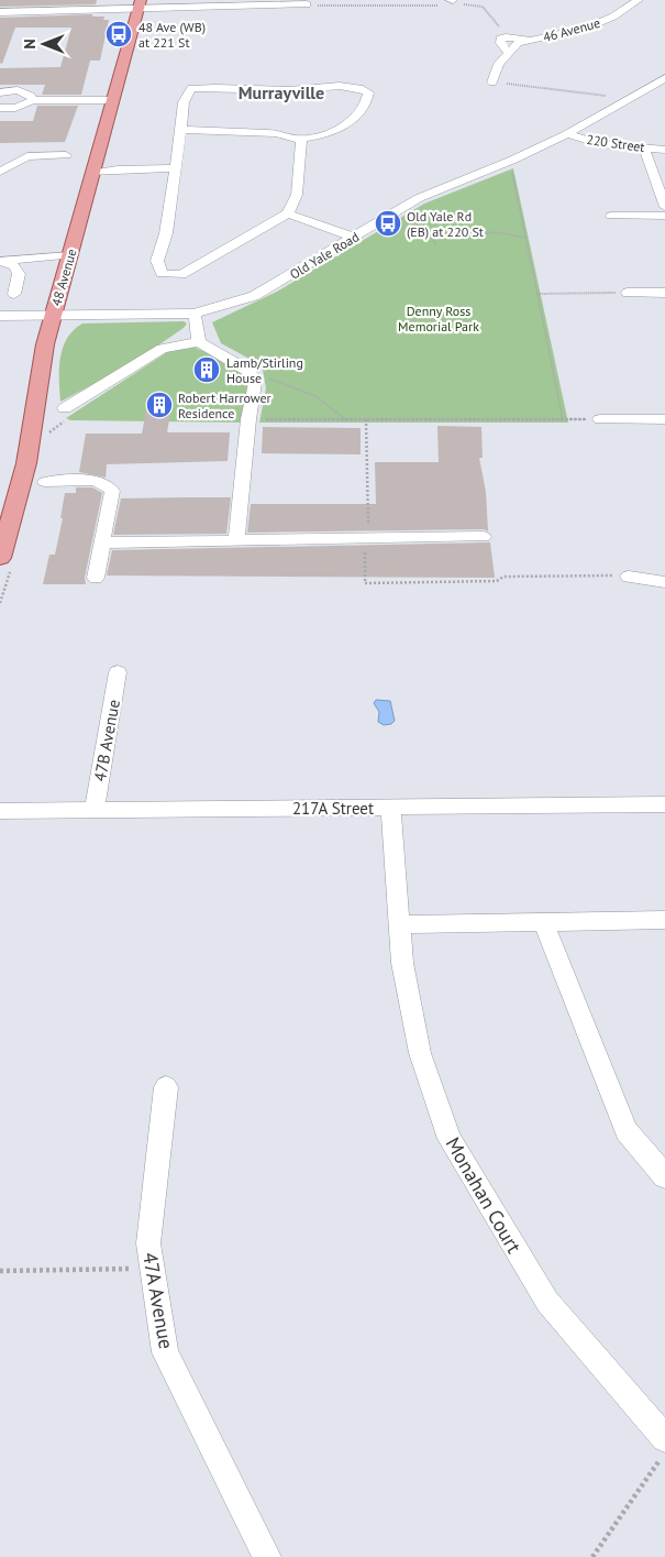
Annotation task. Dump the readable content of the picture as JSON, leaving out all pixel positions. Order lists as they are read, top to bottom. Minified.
{"streets":{"main road":["48 Avenue"],"street":["46 Avenue","220 Street","Old Yale Road","47B Avenue","217A Street","Monahan Court","47A Avenue"]},"crossings":[["220 Street","Old Yale Road"],["Old Yale Road","48 Avenue"],["47B Avenue","217A Street"],["217A Street","Monahan Court"]],"districts":["Murrayville"],"parks":["Denny Ross Memorial Park"],"places":{"bus stop":["48 Ave (WB) at 221 St","Old Yale Rd (EB) at 220 St"],"building":["Lamb/Stirling House","Robert Harrower Residence"]},"north":"left"}
